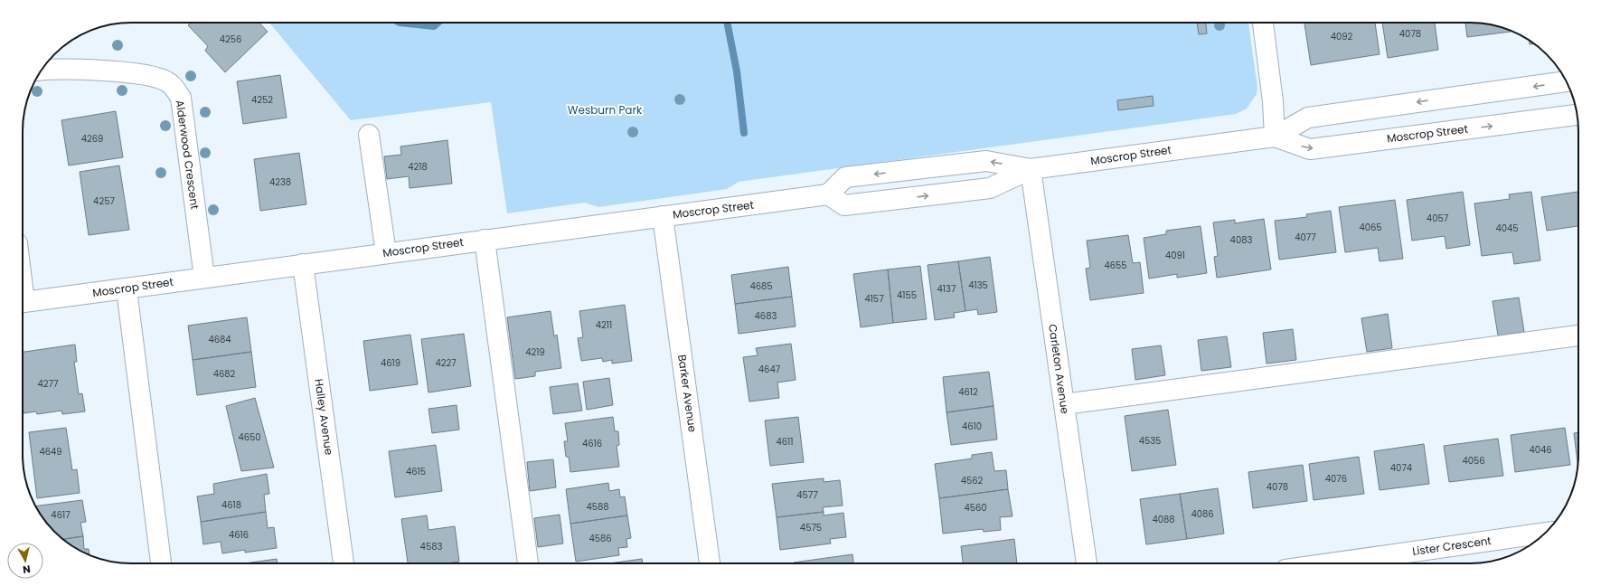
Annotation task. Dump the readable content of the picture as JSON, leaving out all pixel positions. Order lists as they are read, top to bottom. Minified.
{"streets":{"street":["Moscrop Street","Alderwood Crescent","Carleton Avenue","Barker Avenue","Halley Avenue","Lister Crescent"]},"crossings":[["Moscrop Street","Alderwood Crescent"],["Moscrop Street","Carleton Avenue"],["Moscrop Street","Barker Avenue"],["Moscrop Street","Halley Avenue"]],"parks":["Wesburn Park"],"house_numbers":["4078","4092","4256","4252","4269","4218","4238","4257","4057","4065","4045","4077","4083","4091","4655","4135","4685","4137","4155","4157","4683","4211","4684","4219","4619","4227","4647","4682","4277","4612","4610","4650","4535","4611","4616","4046","4649","4056","4074","4615","4076","4562","4078","4577","4618","4588","4560","4086","4617","4088","4575","4616","4586","4583"],"north":"bottom"}
